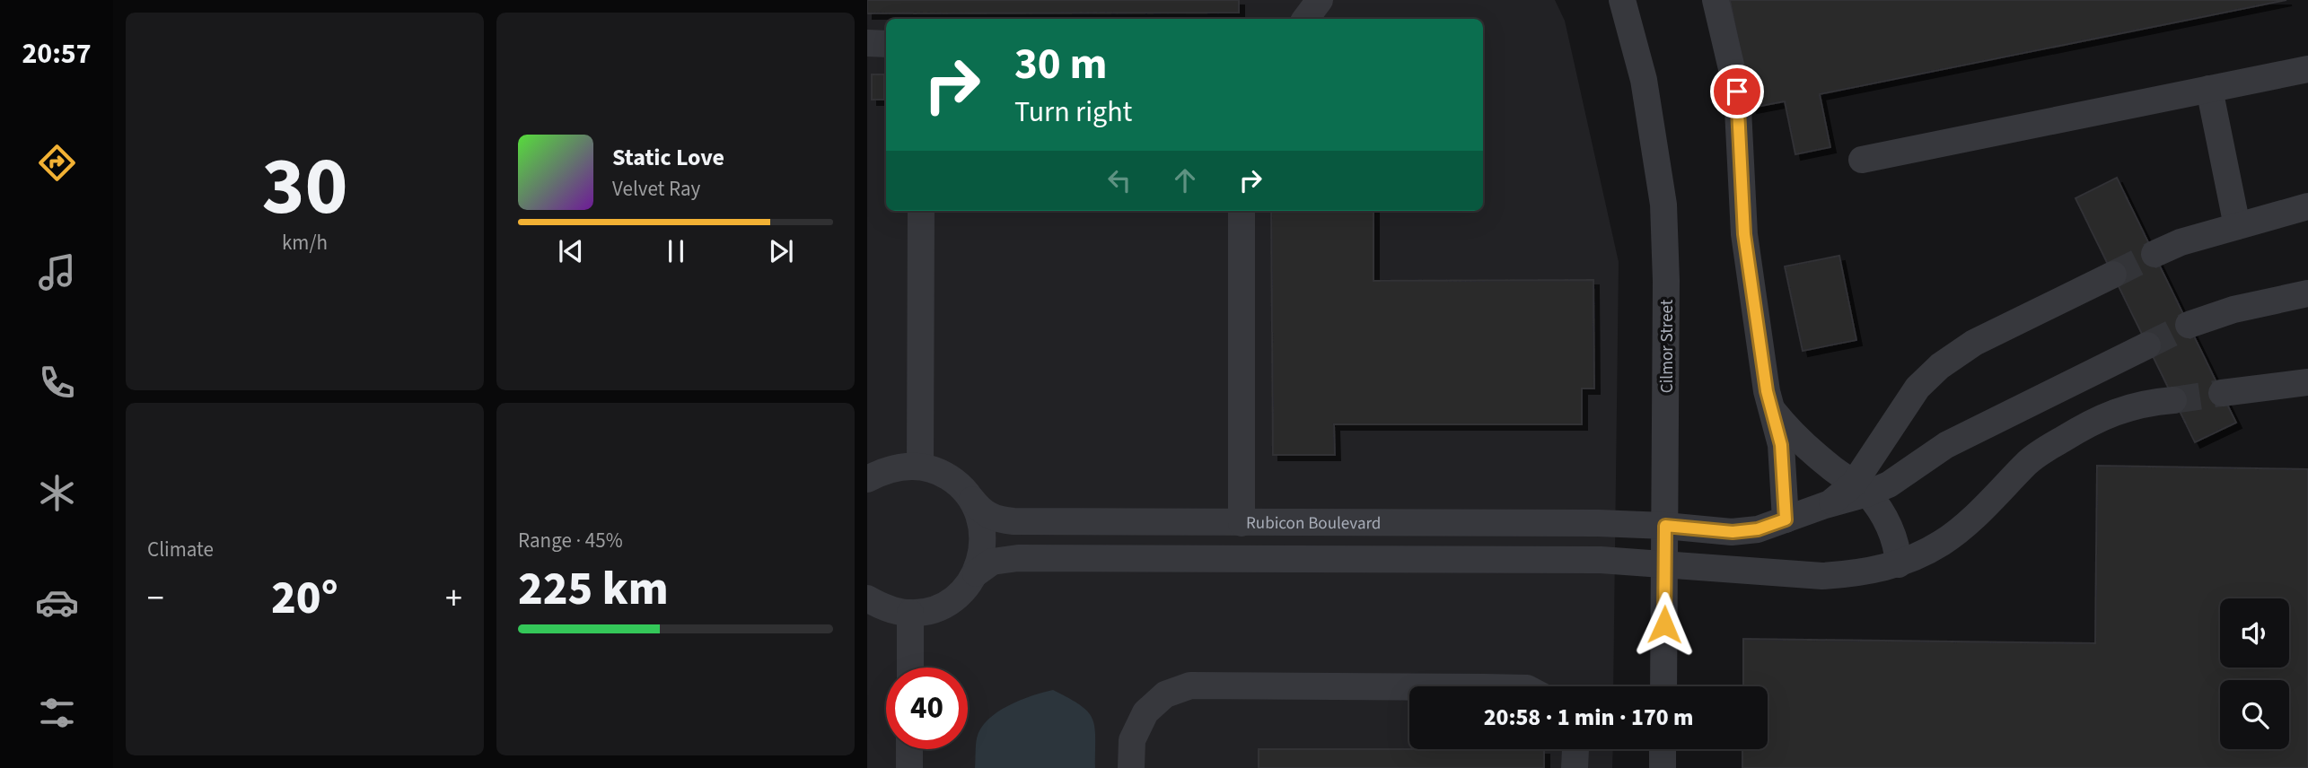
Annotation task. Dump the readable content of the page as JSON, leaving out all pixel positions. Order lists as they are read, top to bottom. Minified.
{"streets":{"street":["Cilmor Street","Rubicon Boulevard"]},"crossings":[["Cilmor Street","Rubicon Boulevard"]],"page":{"tabs":"20:57","tile":[["30","km/h"],"Climate",["Range · 45%","225 km"]],"turn":["30 m","Turn right"],"song":["Static Love","Velvet Ray"],"heat":["−","20°","+"],"limit":"40","trip":"20:58 · 1 min · 170 m"}}
